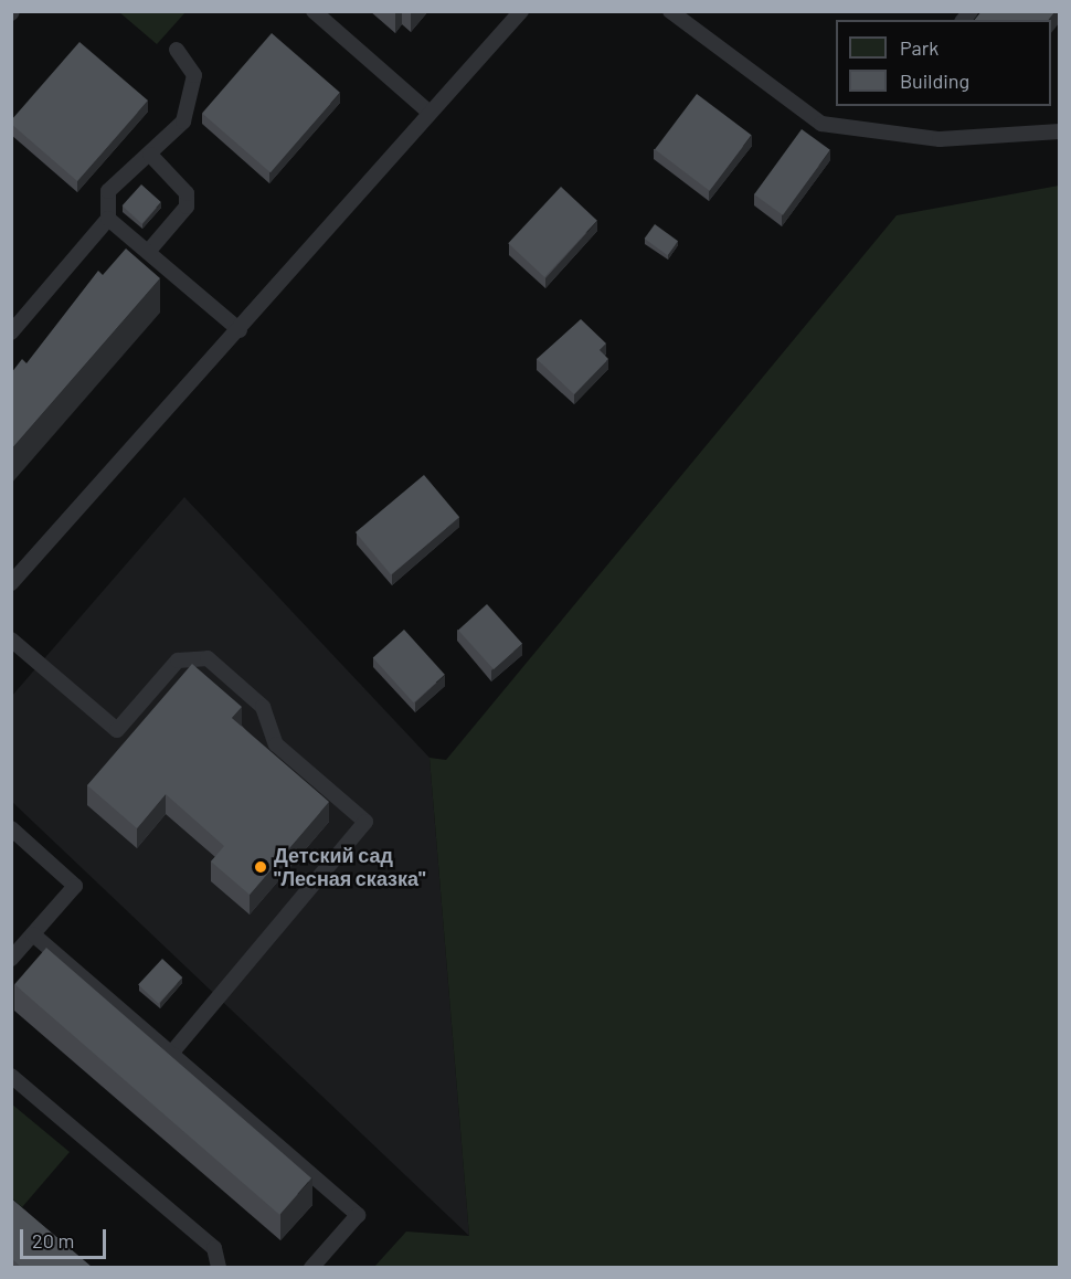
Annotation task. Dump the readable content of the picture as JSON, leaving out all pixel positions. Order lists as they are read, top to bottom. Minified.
{"places":["Детский сад \"Лесная сказка\""],"legend":["Park","Building"],"scale_bar":"20 m"}
